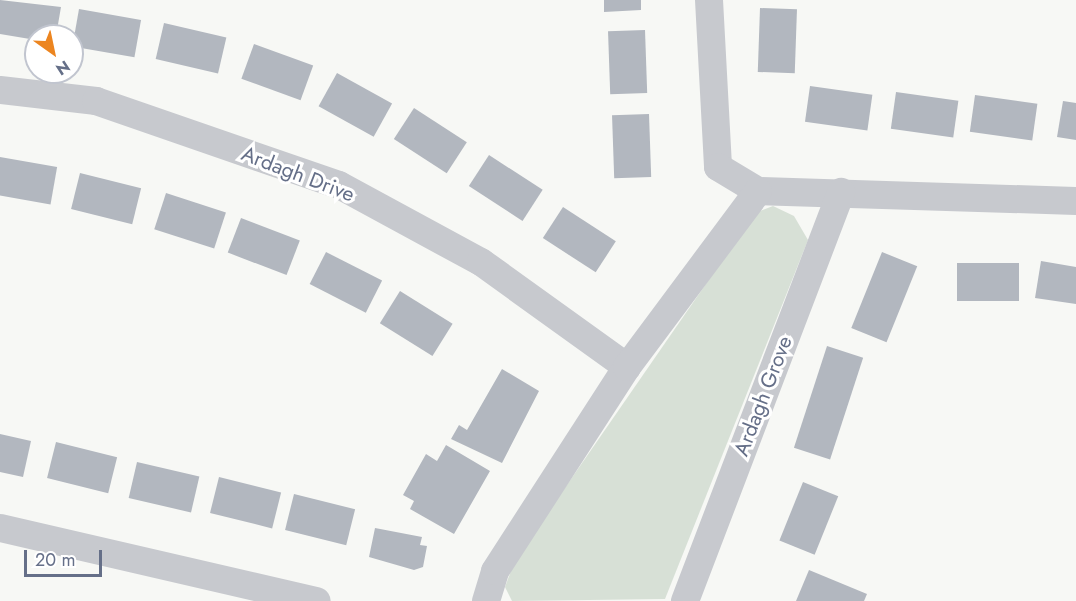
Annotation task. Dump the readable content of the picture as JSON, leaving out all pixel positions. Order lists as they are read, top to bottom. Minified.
{"streets":{"street":["Ardagh Drive","Ardagh Grove"]},"scale_bar":"20 m","north":"bottom right"}
